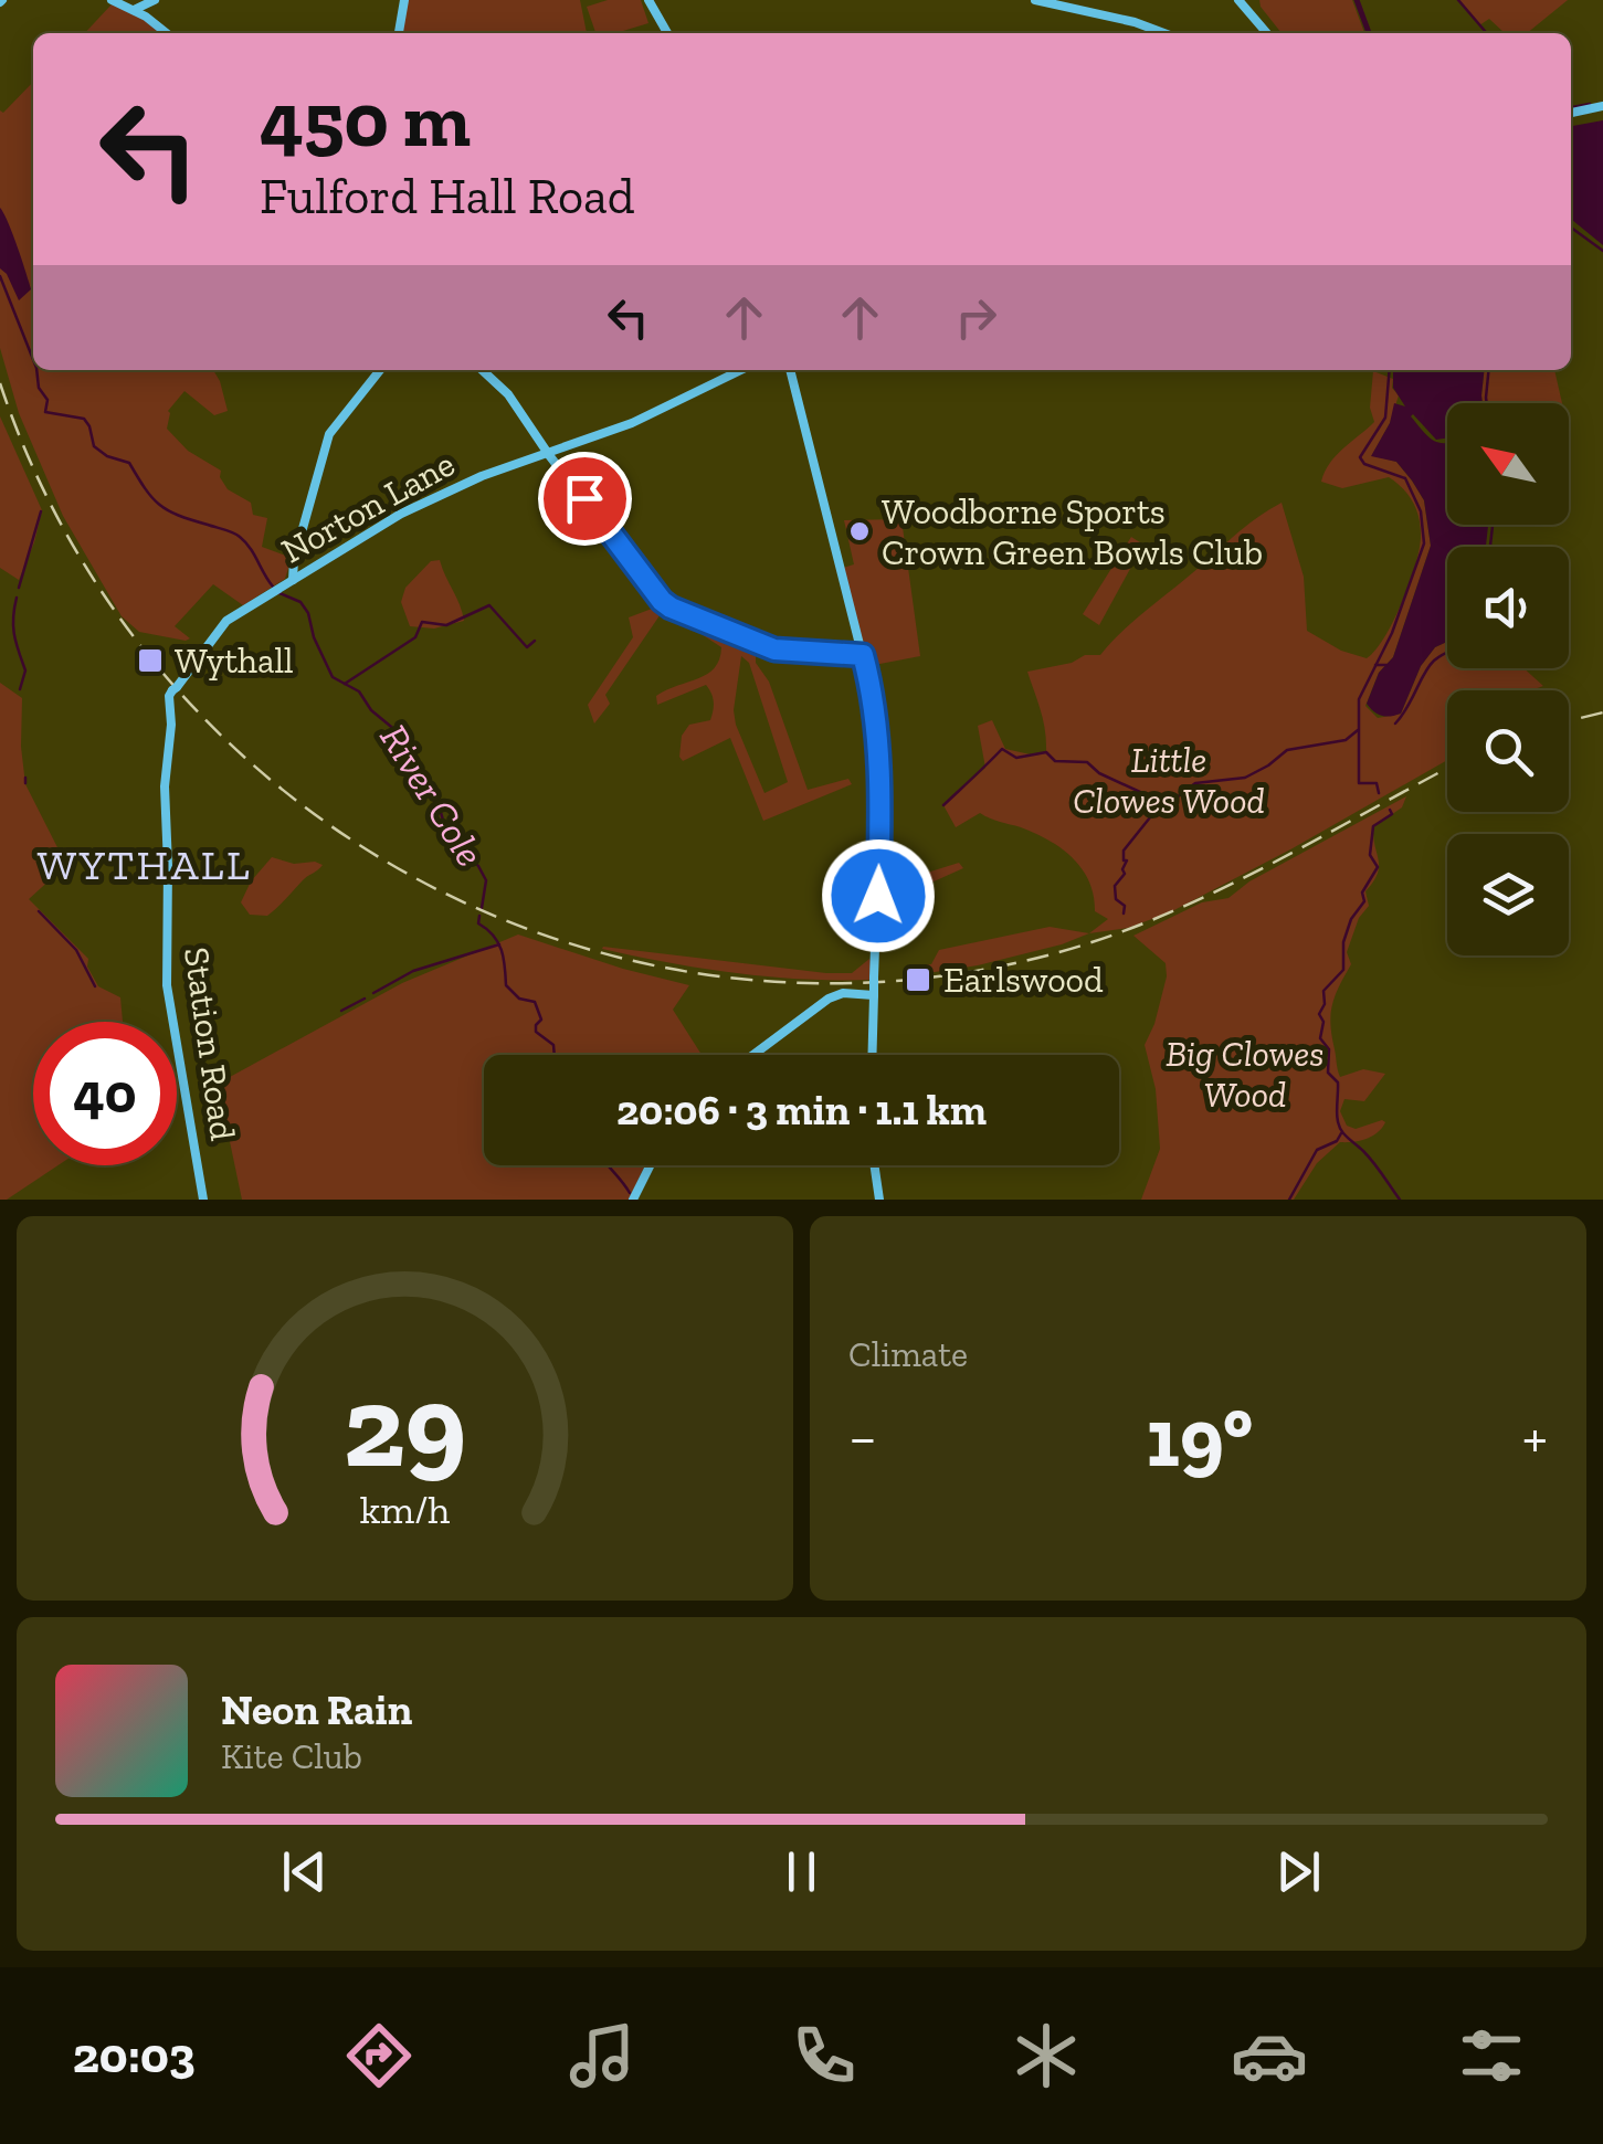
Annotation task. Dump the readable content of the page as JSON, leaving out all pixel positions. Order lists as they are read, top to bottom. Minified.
{"streets":{"street":["Norton Lane","Station Road"]},"crossings":[["Norton Lane","Station Road"]],"districts":["WYTHALL"],"water":["River Cole"],"parks":["Little Clowes Wood","Big Clowes Wood"],"places":{"other":["Woodborne Sports Crown Green Bowls Club"],"transit":["Wythall","Earlswood"]},"north":"top left","page":{"turn":["450 m","Fulford Hall Road"],"limit":"40","trip":"20:06 · 3 min · 1.1 km","tile":"Climate","heat":["−","19°","+"],"song":["Neon Rain","Kite Club"],"tabs":"20:03","gauge":["29","km/h"]}}
